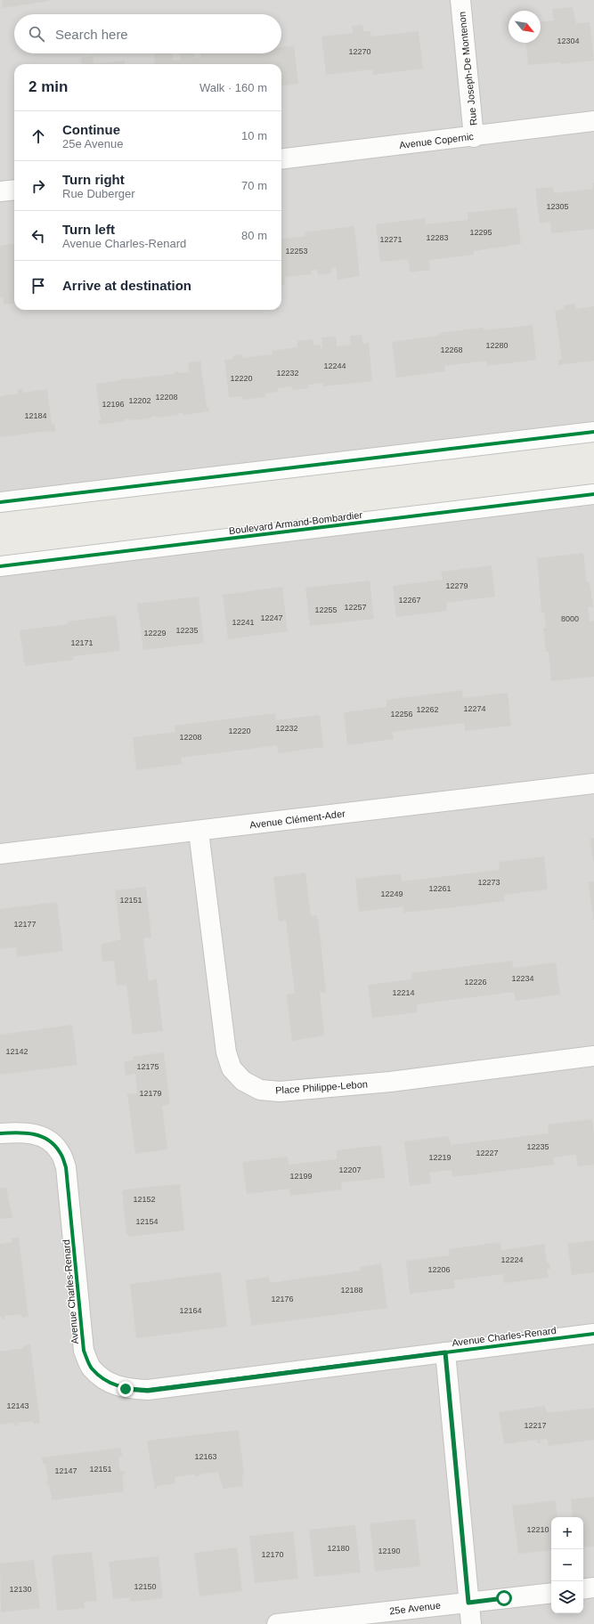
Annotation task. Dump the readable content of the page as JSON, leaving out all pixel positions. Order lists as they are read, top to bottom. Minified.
{"streets":{"street":["Rue Joseph-De Montenon","Avenue Copernic","Boulevard Armand-Bombardier","Avenue Clément-Ader","Place Philippe-Lebon","Avenue Charles-Renard","25e Avenue"]},"crossings":[["Rue Joseph-De Montenon","Avenue Copernic"],["Avenue Clément-Ader","Place Philippe-Lebon"]],"house_numbers":["12304","12270","12305","12295","12283","12271","12253","12280","12268","12244","12232","12220","12208","12202","12196","12184","12279","12267","12257","12255","12247","8000","12241","12235","12229","12171","12274","12262","12256","12232","12220","12208","12273","12261","12249","12151","12177","12234","12226","12214","12142","12175","12179","12235","12227","12219","12207","12199","12152","12154","12224","12206","12188","12176","12164","12143","12217","12163","12151","12147","12210","12180","12190","12170","12150","12130"],"north":"bottom right","page":{"search":"Search here","heading":["2 min","Walk · 160 m"],"list":[["Continue","25e Avenue","10 m"],["Turn right","Rue Duberger","70 m"],["Turn left","Avenue Charles-Renard","80 m"],"Arrive at destination"],"map_buttons":["+","−"]}}
